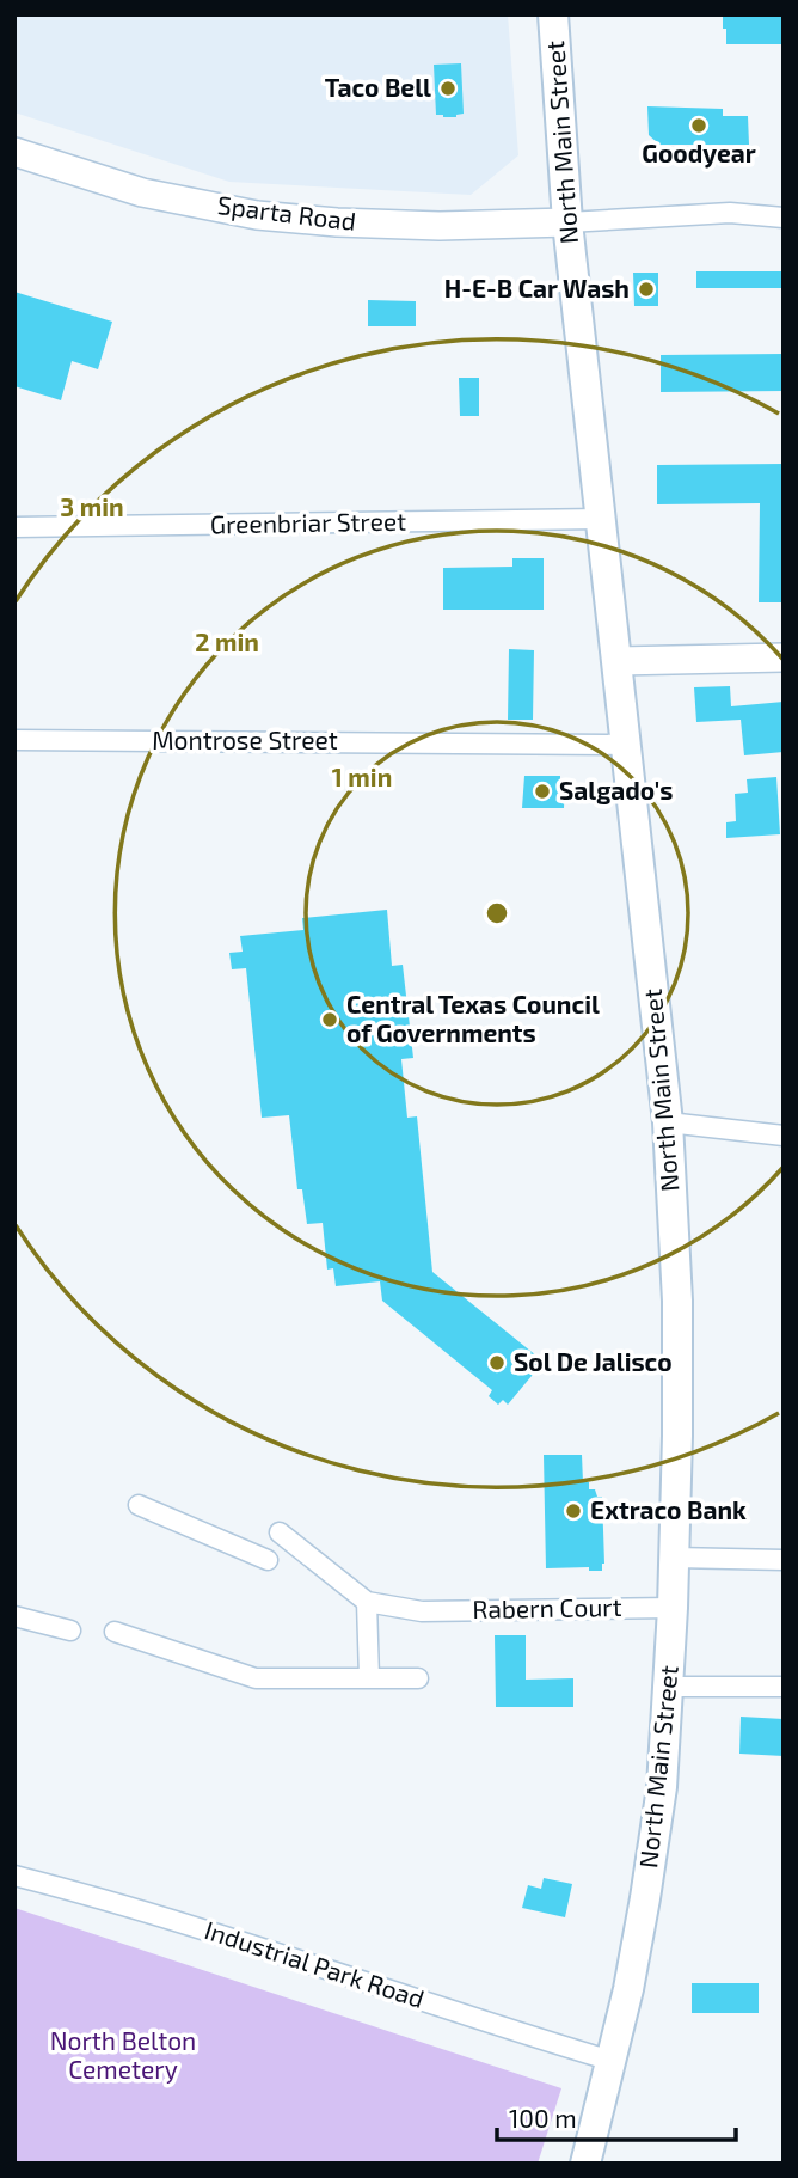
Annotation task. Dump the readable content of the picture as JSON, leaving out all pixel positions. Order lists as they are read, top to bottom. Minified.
{"streets":{"main road":["North Main Street"],"street":["Sparta Road","Greenbriar Street","Montrose Street","Rabern Court","Industrial Park Road"]},"crossings":[["North Main Street","Sparta Road"],["North Main Street","Greenbriar Street"],["North Main Street","Montrose Street"],["North Main Street","Rabern Court"],["North Main Street","Industrial Park Road"]],"parks":["North Belton Cemetery"],"places":["Taco Bell","Goodyear","H-E-B Car Wash","Salgado's","Central Texas Council of Governments","Sol De Jalisco","Extraco Bank"],"scale_bar":"100 m","rings":["3 min","2 min","1 min"]}
